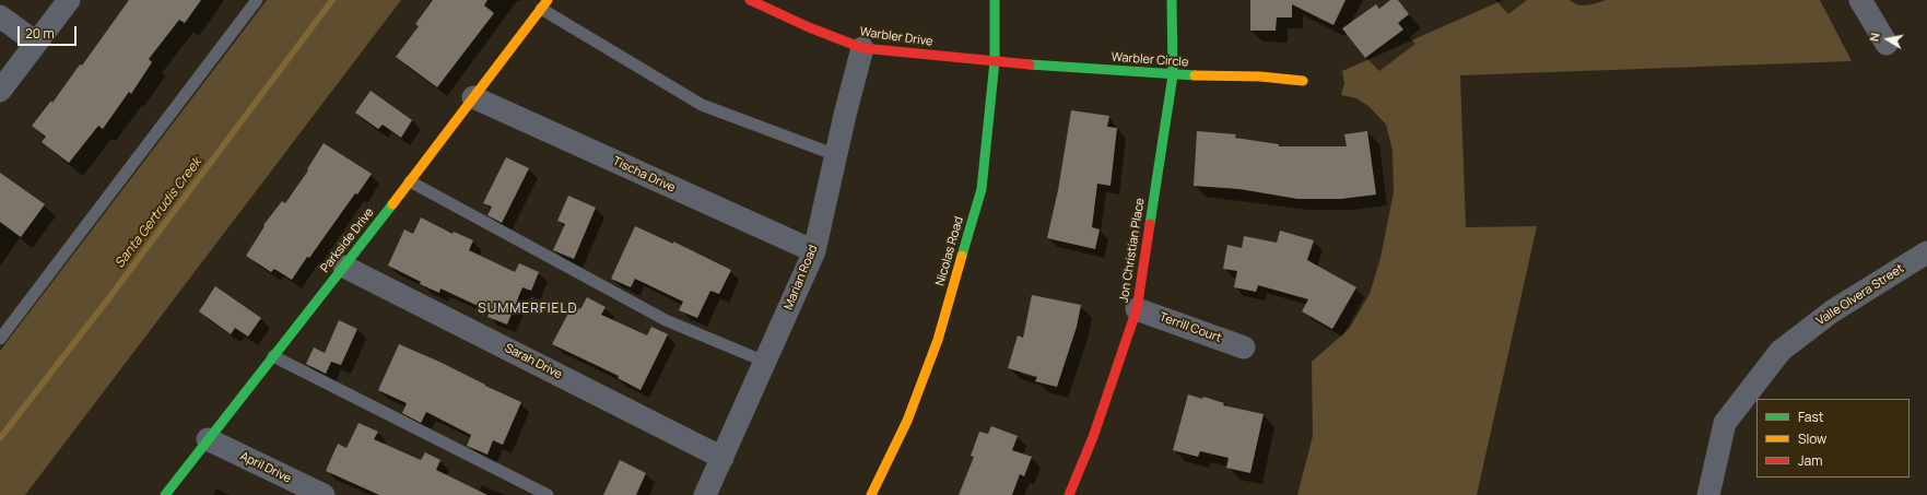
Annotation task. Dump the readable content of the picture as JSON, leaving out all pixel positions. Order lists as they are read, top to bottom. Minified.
{"streets":{"street":["Warbler Drive","Warbler Circle","Tischa Drive","Parkside Drive","Jon Christian Place","Nicolas Road","Marian Road","Valle Olvera Street","Terrill Court","Sarah Drive","April Drive"]},"crossings":[["Warbler Drive","Warbler Circle"],["Warbler Drive","Nicolas Road"],["Warbler Drive","Marian Road"],["Warbler Circle","Jon Christian Place"],["Warbler Circle","Nicolas Road"],["Tischa Drive","Parkside Drive"],["Tischa Drive","Marian Road"],["Parkside Drive","Sarah Drive"],["Parkside Drive","April Drive"],["Jon Christian Place","Terrill Court"],["Marian Road","Sarah Drive"]],"districts":["SUMMERFIELD"],"water":["Santa Gertrudis Creek"],"legend":["Fast","Slow","Jam"],"scale_bar":"20 m","north":"left"}
